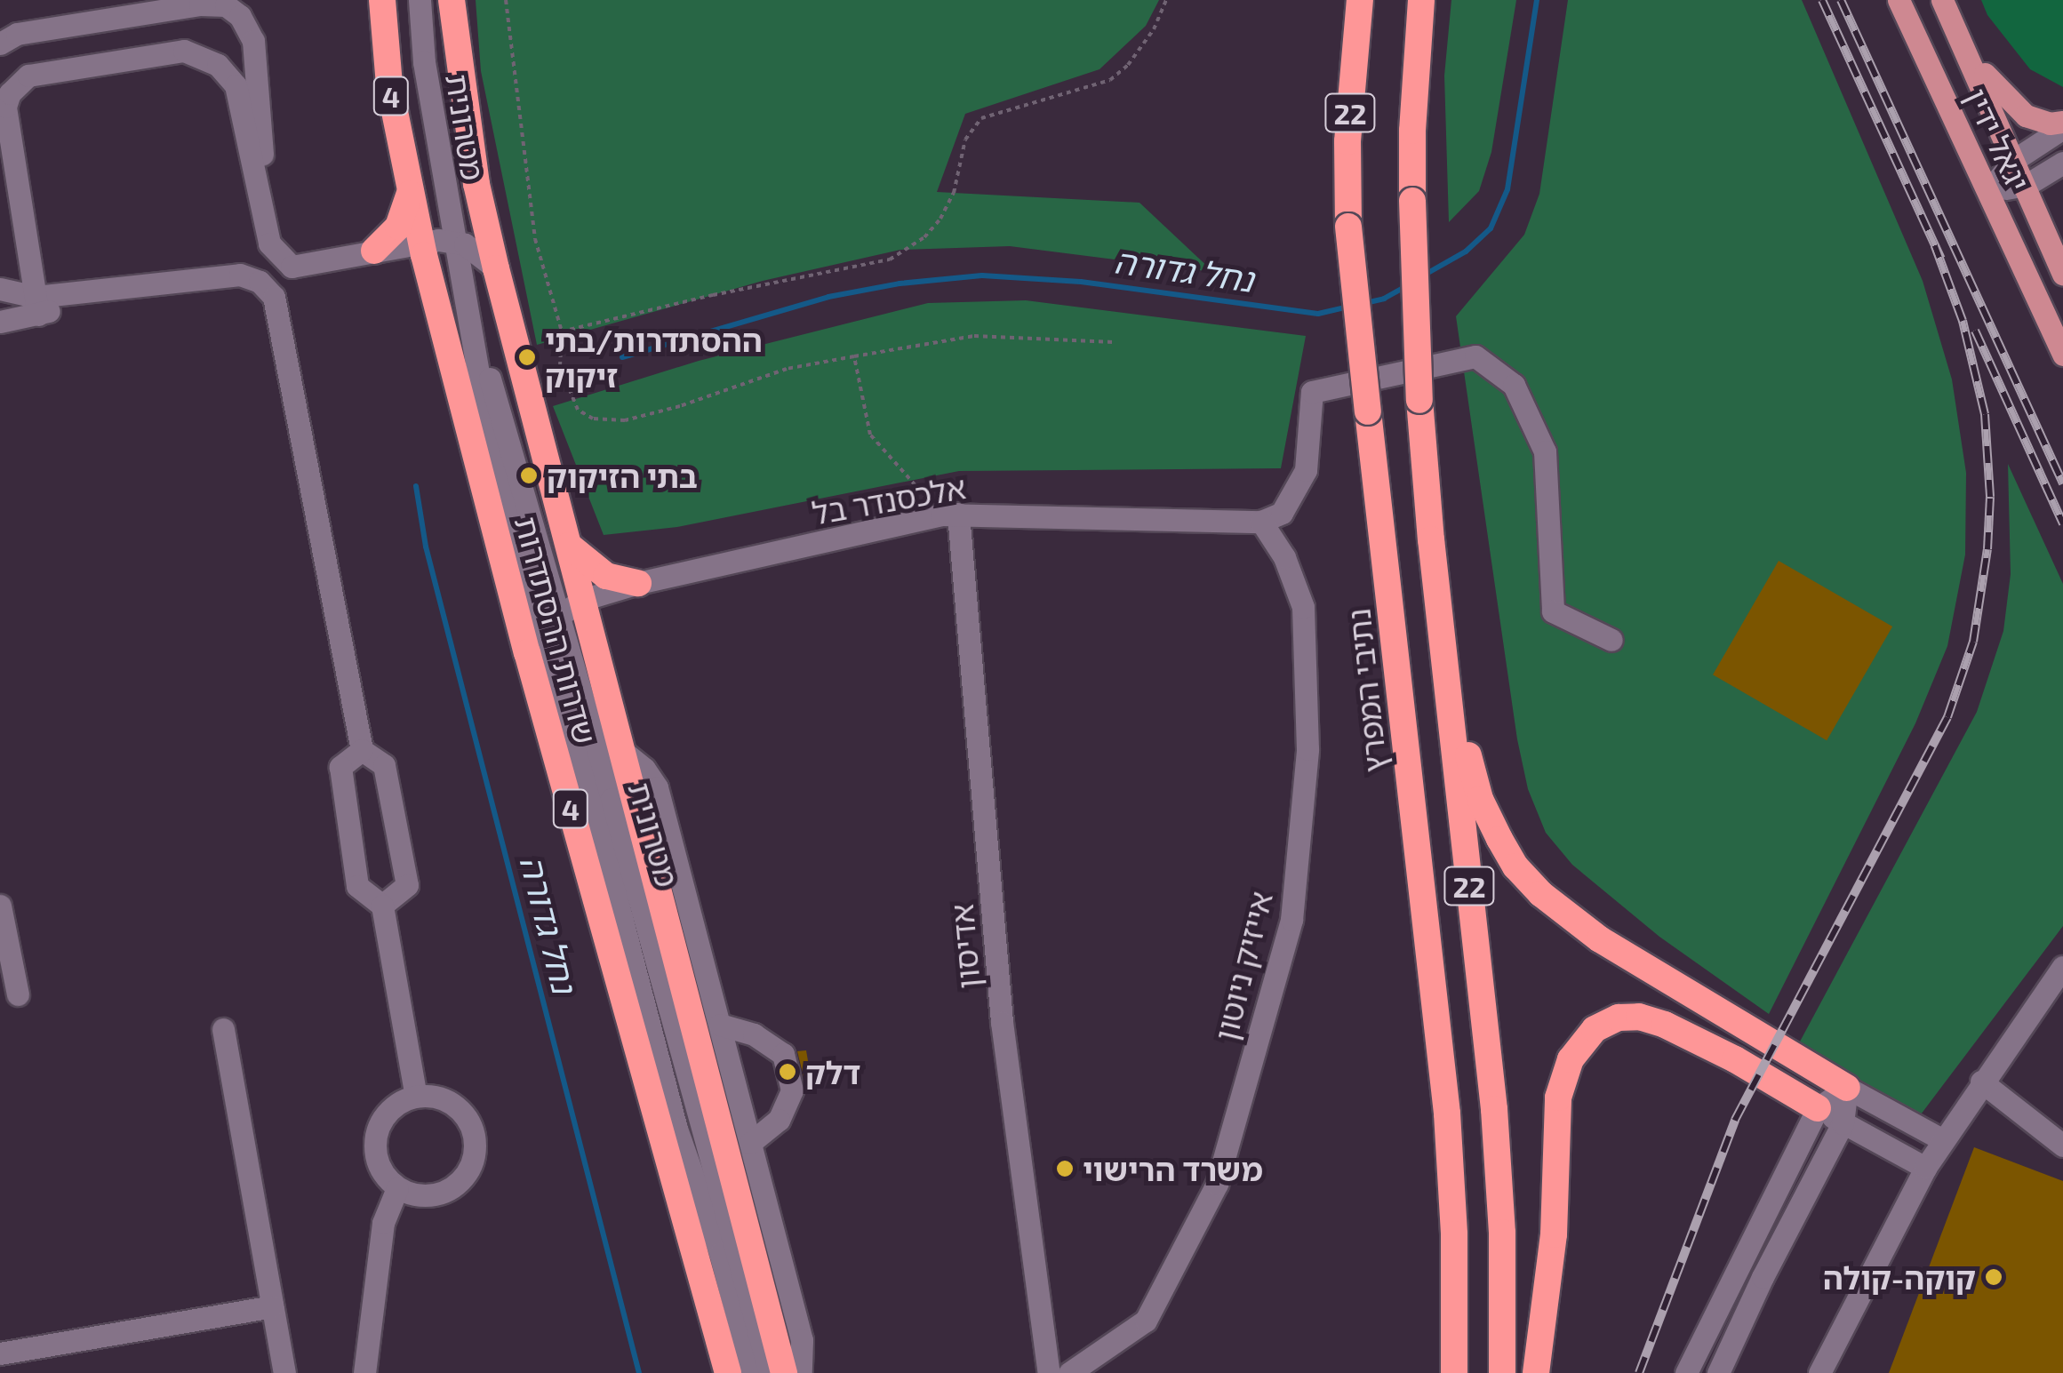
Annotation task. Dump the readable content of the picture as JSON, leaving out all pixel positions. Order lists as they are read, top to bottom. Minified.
{"streets":{"highway":["4","22","שדרות ההסתדרות","נתיבי המפרץ"],"main road":["יגאל ידין"],"street":["מטרונית","אלכסנדר בל","אדיסון","אייזיק ניוטון"]},"crossings":[["מטרונית","אלכסנדר בל"],["אלכסנדר בל","שדרות ההסתדרות"],["אלכסנדר בל","אדיסון"],["אלכסנדר בל","אייזיק ניוטון"]],"water":["נחל גדורה"],"places":["ההסתדרות/בתי זיקוק","בתי הזיקוק","דלק","משרד הרישוי","קוקה-קולה"]}
